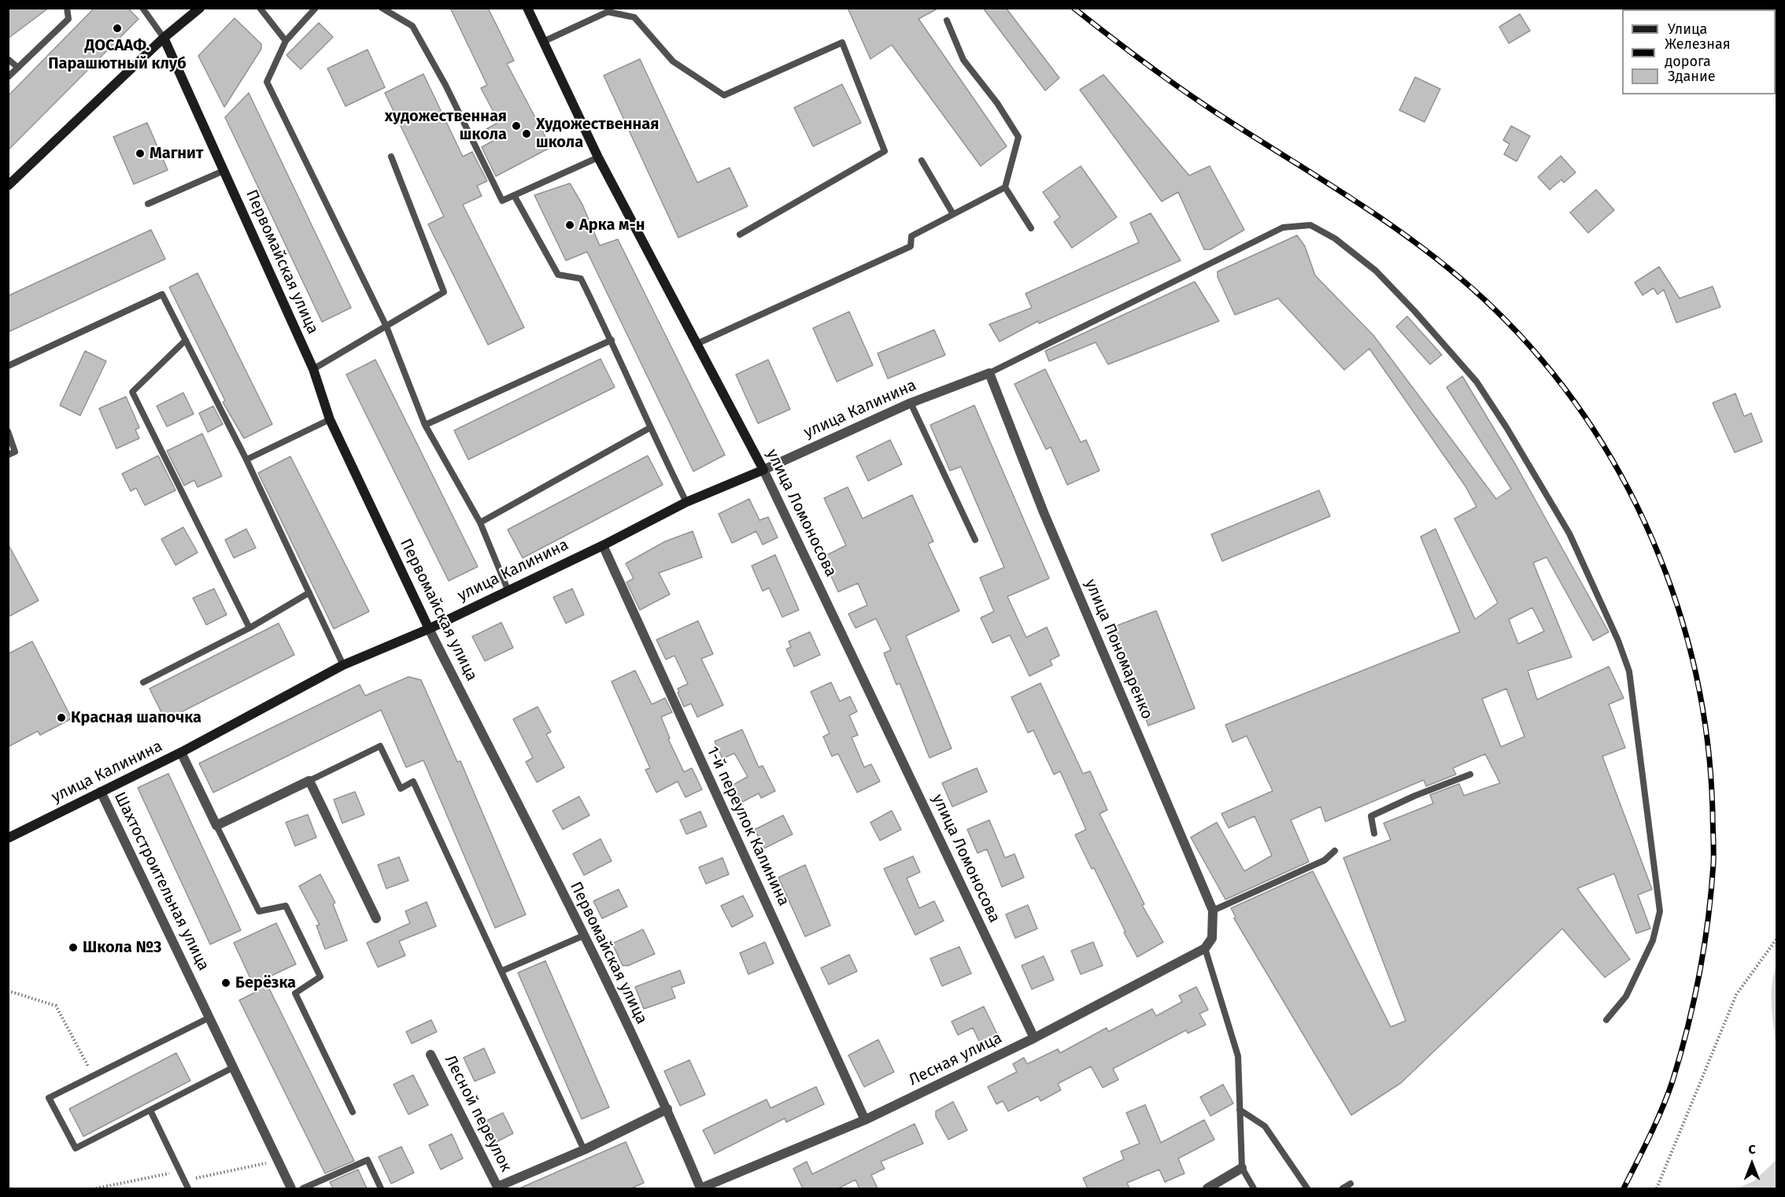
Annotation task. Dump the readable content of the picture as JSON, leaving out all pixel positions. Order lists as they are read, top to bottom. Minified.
{"streets":{"street":["Первомайская улица","улица Калинина","улица Ломоносова","улица Пономаренко","1-й переулок Калинина","Шахтостроительная улица","Лесная улица","Лесной переулок"]},"crossings":[["Первомайская улица","улица Калинина"],["Первомайская улица","Лесная улица"],["улица Калинина","улица Ломоносова"],["улица Калинина","улица Пономаренко"],["улица Калинина","1-й переулок Калинина"],["улица Калинина","Шахтостроительная улица"],["улица Ломоносова","Лесная улица"],["улица Пономаренко","Лесная улица"],["1-й переулок Калинина","Лесная улица"]],"places":["ДОСААФ. Парашютный клуб","художественная школа","Художественная школа","Магнит","Арка м-н","Красная шапочка","Школа №3","Берёзка"],"legend":["Улица","Железная дорога","Здание"],"north":"top"}
